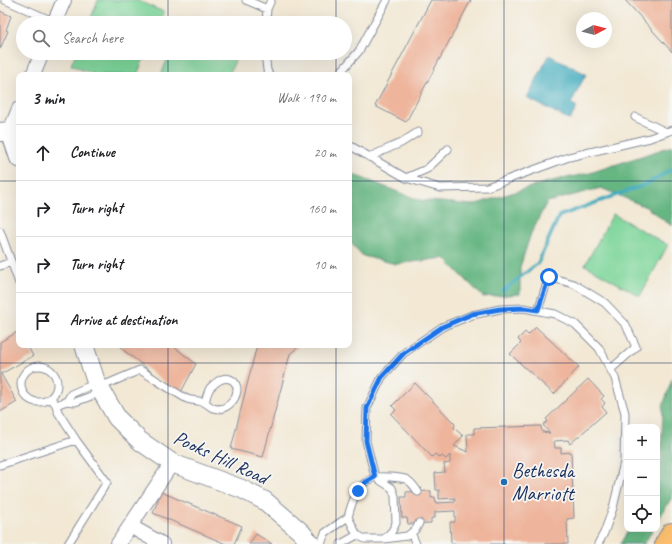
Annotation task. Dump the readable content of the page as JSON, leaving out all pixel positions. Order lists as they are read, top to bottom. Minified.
{"streets":{"street":["Pooks Hill Road"]},"places":["Bethesda Marriott"],"north":"right","page":{"search":"Search here","heading":["3 min","Walk · 190 m"],"list":[["Continue","20 m"],["Turn right","160 m"],["Turn right","10 m"],"Arrive at destination"],"map_buttons":["+","−"]}}
